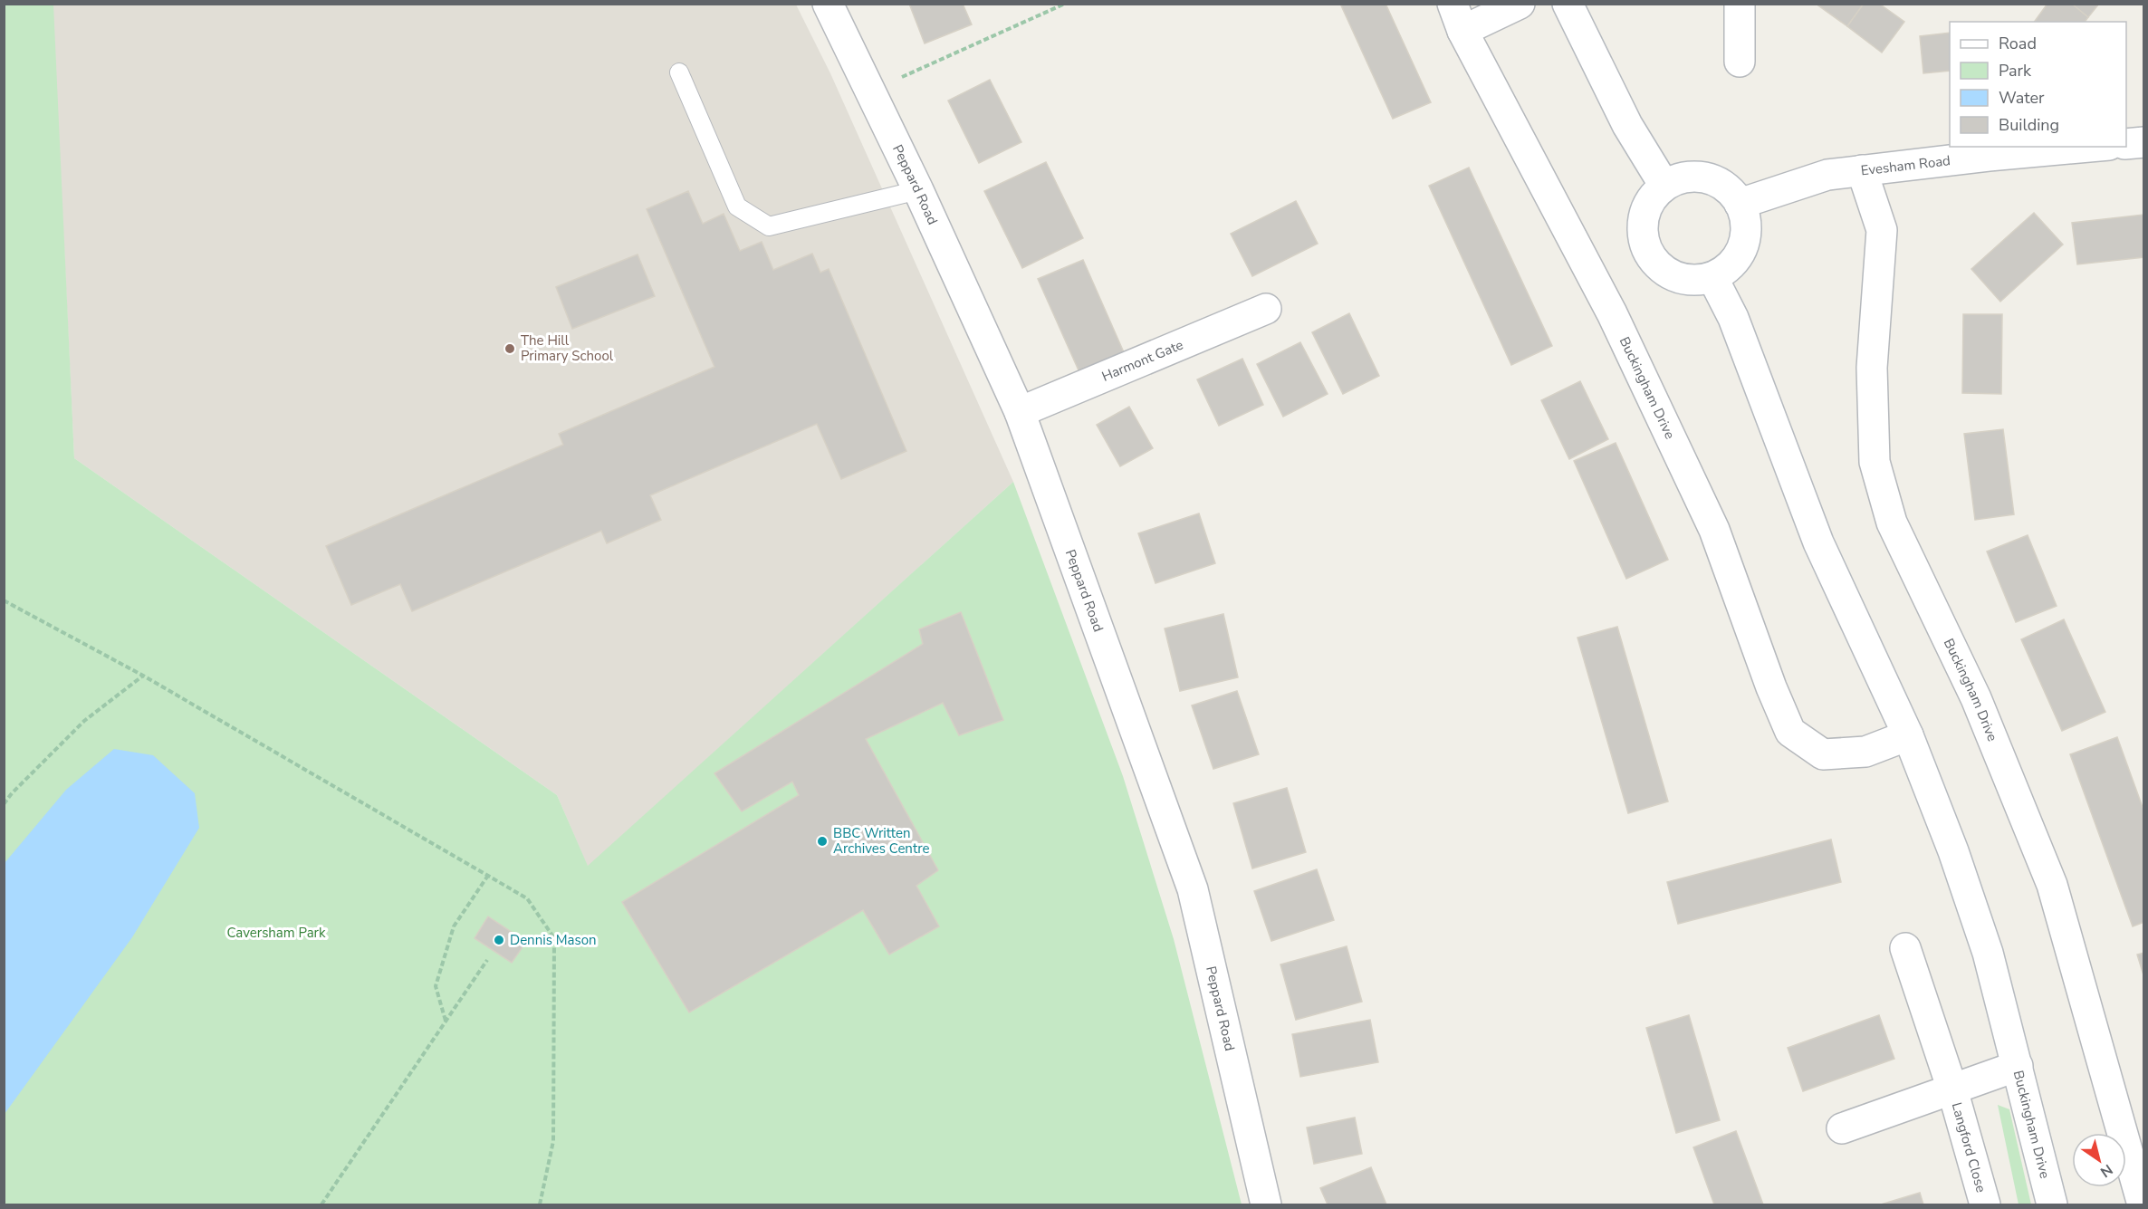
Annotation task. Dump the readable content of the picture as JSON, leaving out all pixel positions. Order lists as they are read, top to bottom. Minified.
{"streets":{"street":["Evesham Road","Peppard Road","Harmont Gate","Buckingham Drive","Langford Close"]},"crossings":[["Evesham Road","Buckingham Drive"],["Peppard Road","Harmont Gate"],["Buckingham Drive","Langford Close"]],"parks":["Caversham Park"],"places":["The Hill Primary School","BBC Written Archives Centre","Dennis Mason"],"legend":["Road","Park","Water","Building"],"north":"bottom right"}
